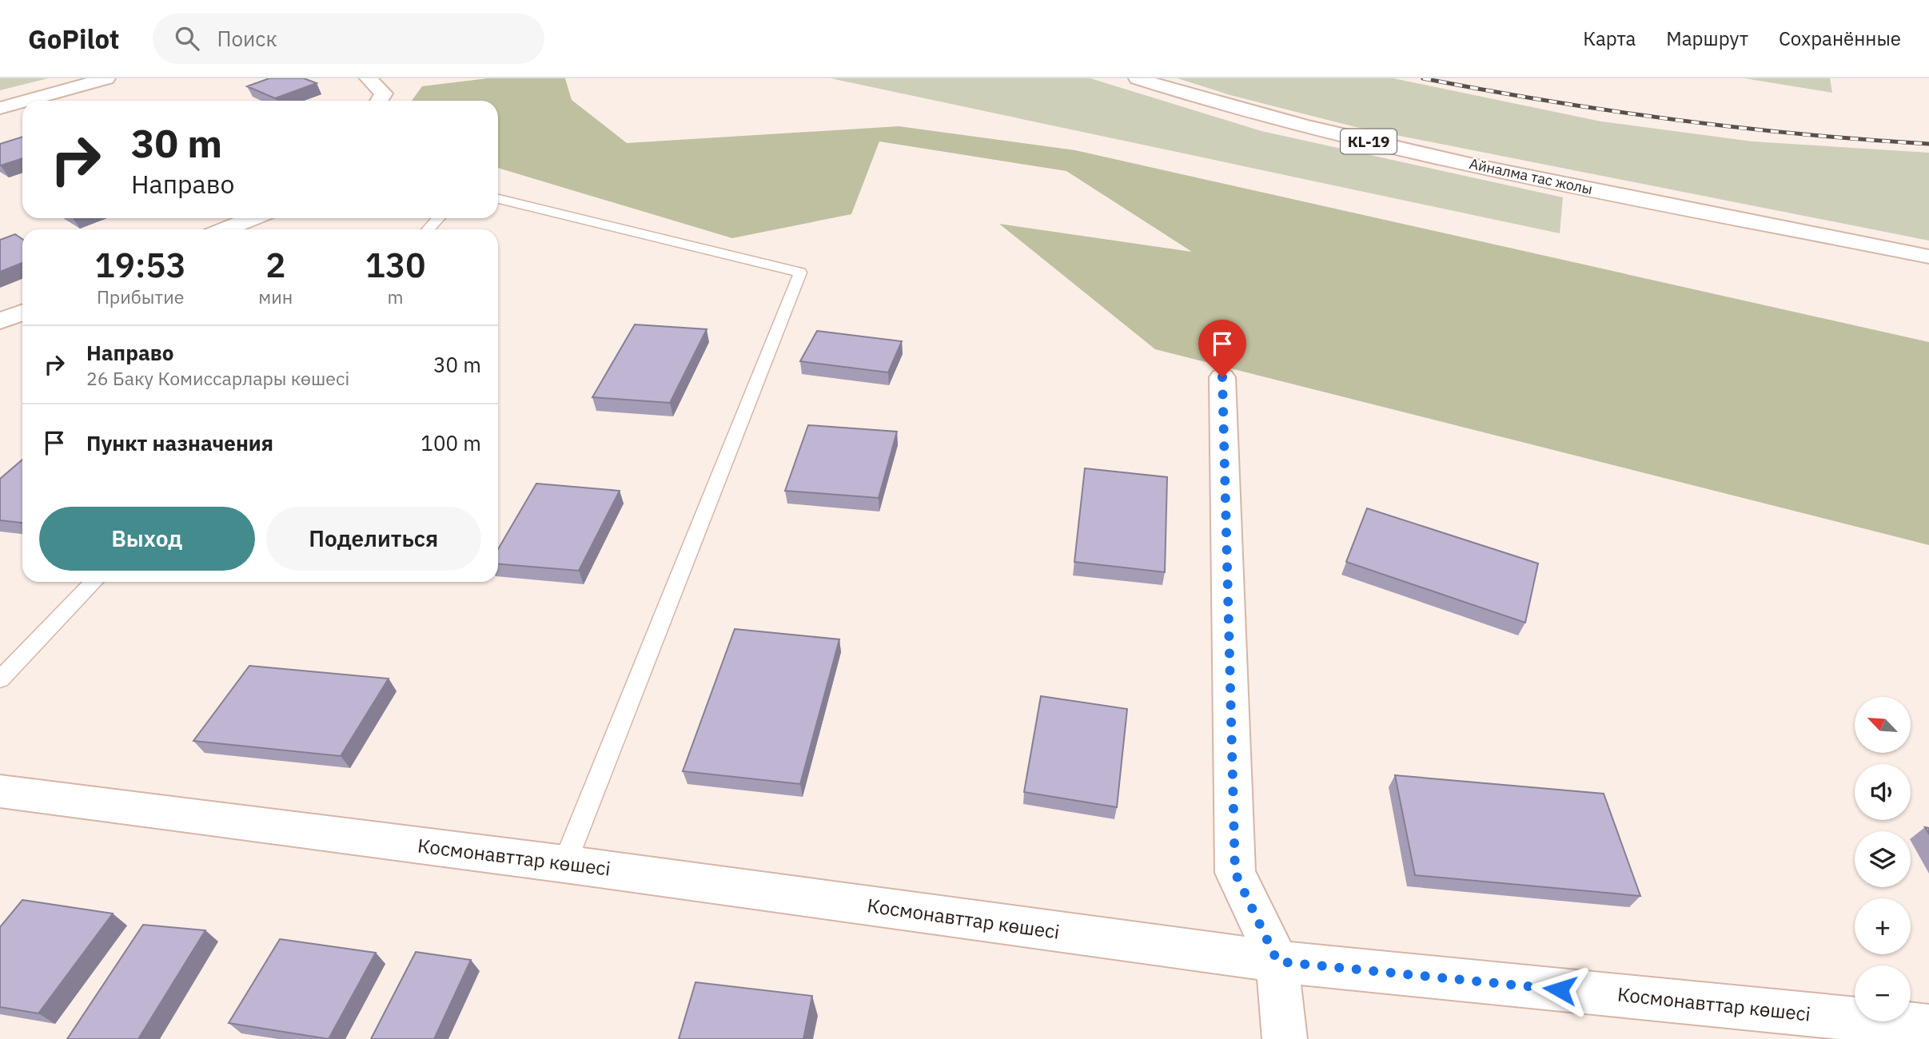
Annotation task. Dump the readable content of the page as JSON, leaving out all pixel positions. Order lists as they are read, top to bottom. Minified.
{"streets":{"main road":["КL-19","Айналма тас жолы","Космонавттар көшесі"]},"north":"top left","page":{"header":"GoPilot","search":"Поиск","nav":["Карта","Маршрут","Сохранённые"],"turn":["30 m","Направо"],"eta":["19:53","Прибытие","2","мин","130","m"],"list":[{"name":"Направо","note":"26 Баку Комиссарлары көшесі","value":"30 m"},{"name":"Пункт назначения","value":"100 m"}],"buttons":["Выход","Поделиться"],"map_buttons":["+","−"]}}
